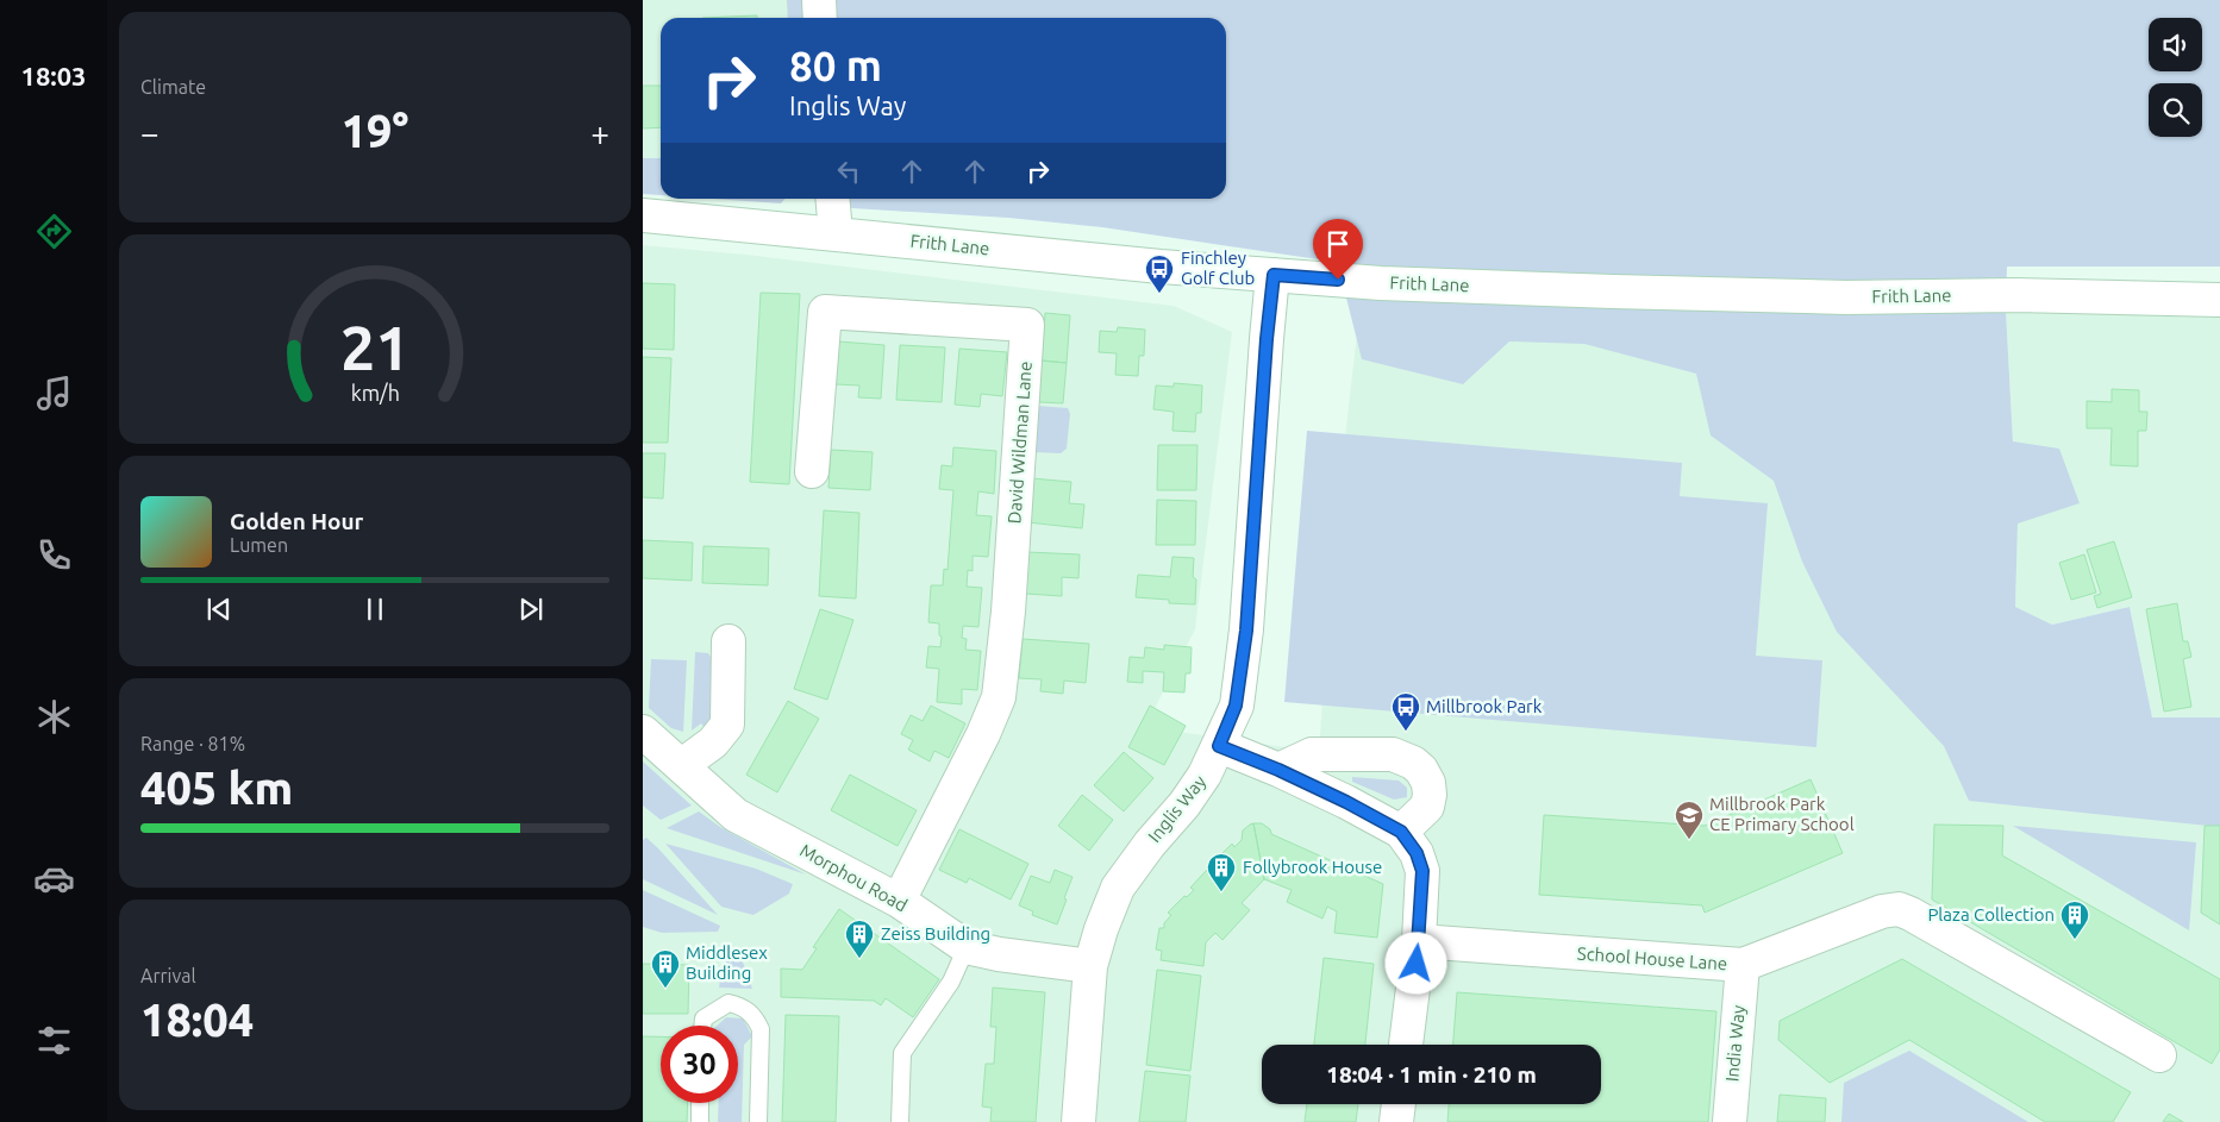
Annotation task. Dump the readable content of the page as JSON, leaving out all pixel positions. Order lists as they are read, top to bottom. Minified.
{"streets":{"street":["Frith Lane","David Wildman Lane","Inglis Way","Morphou Road","School House Lane","India Way"]},"crossings":[["Frith Lane","Inglis Way"],["David Wildman Lane","Morphou Road"],["Inglis Way","Morphou Road"],["School House Lane","India Way"]],"places":{"bus stop":["Finchley Golf Club","Millbrook Park"],"school or university":["Millbrook Park CE Primary School"],"building":["Follybrook House","Plaza Collection","Zeiss Building","Middlesex Building"]},"page":{"tabs":"18:03","tile":["Climate",["Range · 81%","405 km"],["Arrival","18:04"]],"turn":["80 m","Inglis Way"],"heat":["−","19°","+"],"song":["Golden Hour","Lumen"],"limit":"30","trip":"18:04 · 1 min · 210 m","gauge":["21","km/h"]}}
